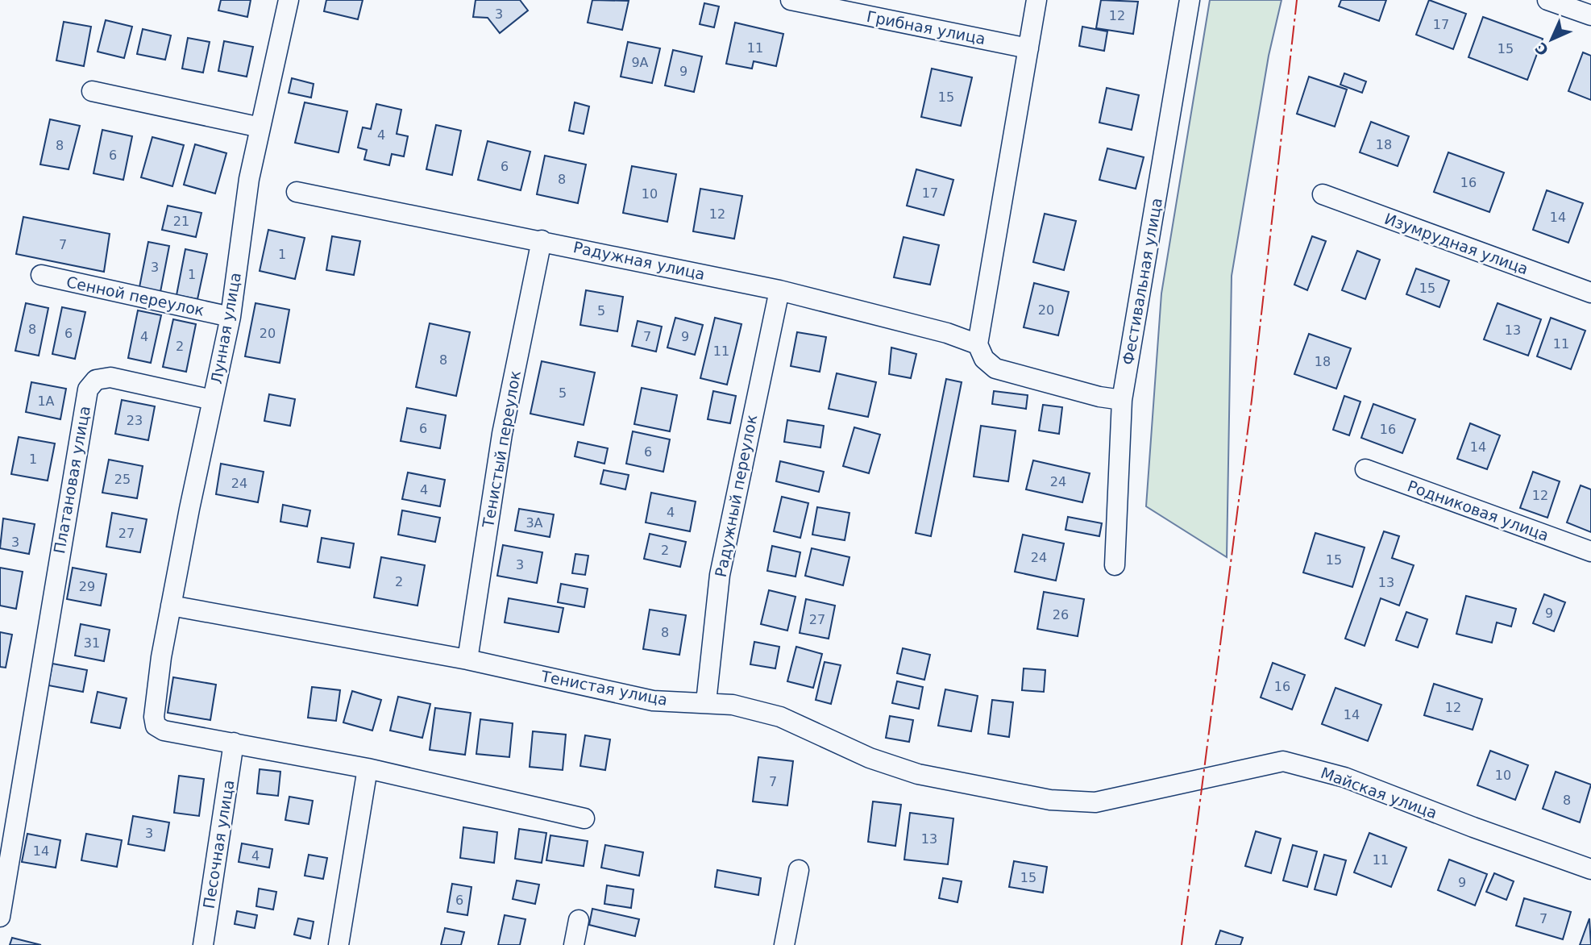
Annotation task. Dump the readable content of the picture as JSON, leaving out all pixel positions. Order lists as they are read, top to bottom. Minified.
{"streets":{"street":["Грибная улица","Изумрудная улица","Радужная улица","Фестивальная улица","Сенной переулок","Лунная улица","Тенистый переулок","Платановая улица","Радужный переулок","Родниковая улица","Тенистая улица","Майская улица","Песочная улица"]},"crossings":[["Радужная улица","Тенистый переулок"],["Радужная улица","Радужный переулок"],["Сенной переулок","Лунная улица"],["Лунная улица","Платановая улица"],["Лунная улица","Тенистая улица"],["Лунная улица","Песочная улица"],["Тенистый переулок","Тенистая улица"],["Радужный переулок","Тенистая улица"],["Тенистая улица","Майская улица"]],"house_numbers":["3","12","17","11","15","9А","9","15","4","18","8","6","6","8","16","17","10","12","14","21","7","1","3","1","15","20","5","8","13","6","20","4","7","9","11","2","11","8","18","5","1А","23","6","16","14","6","1","25","24","24","4","12","4","3А","27","3","2","24","15","3","2","13","29","9","26","27","8","31","16","12","14","10","7","8","3","13","14","4","11","15","9","6","7"],"north":"bottom left"}
